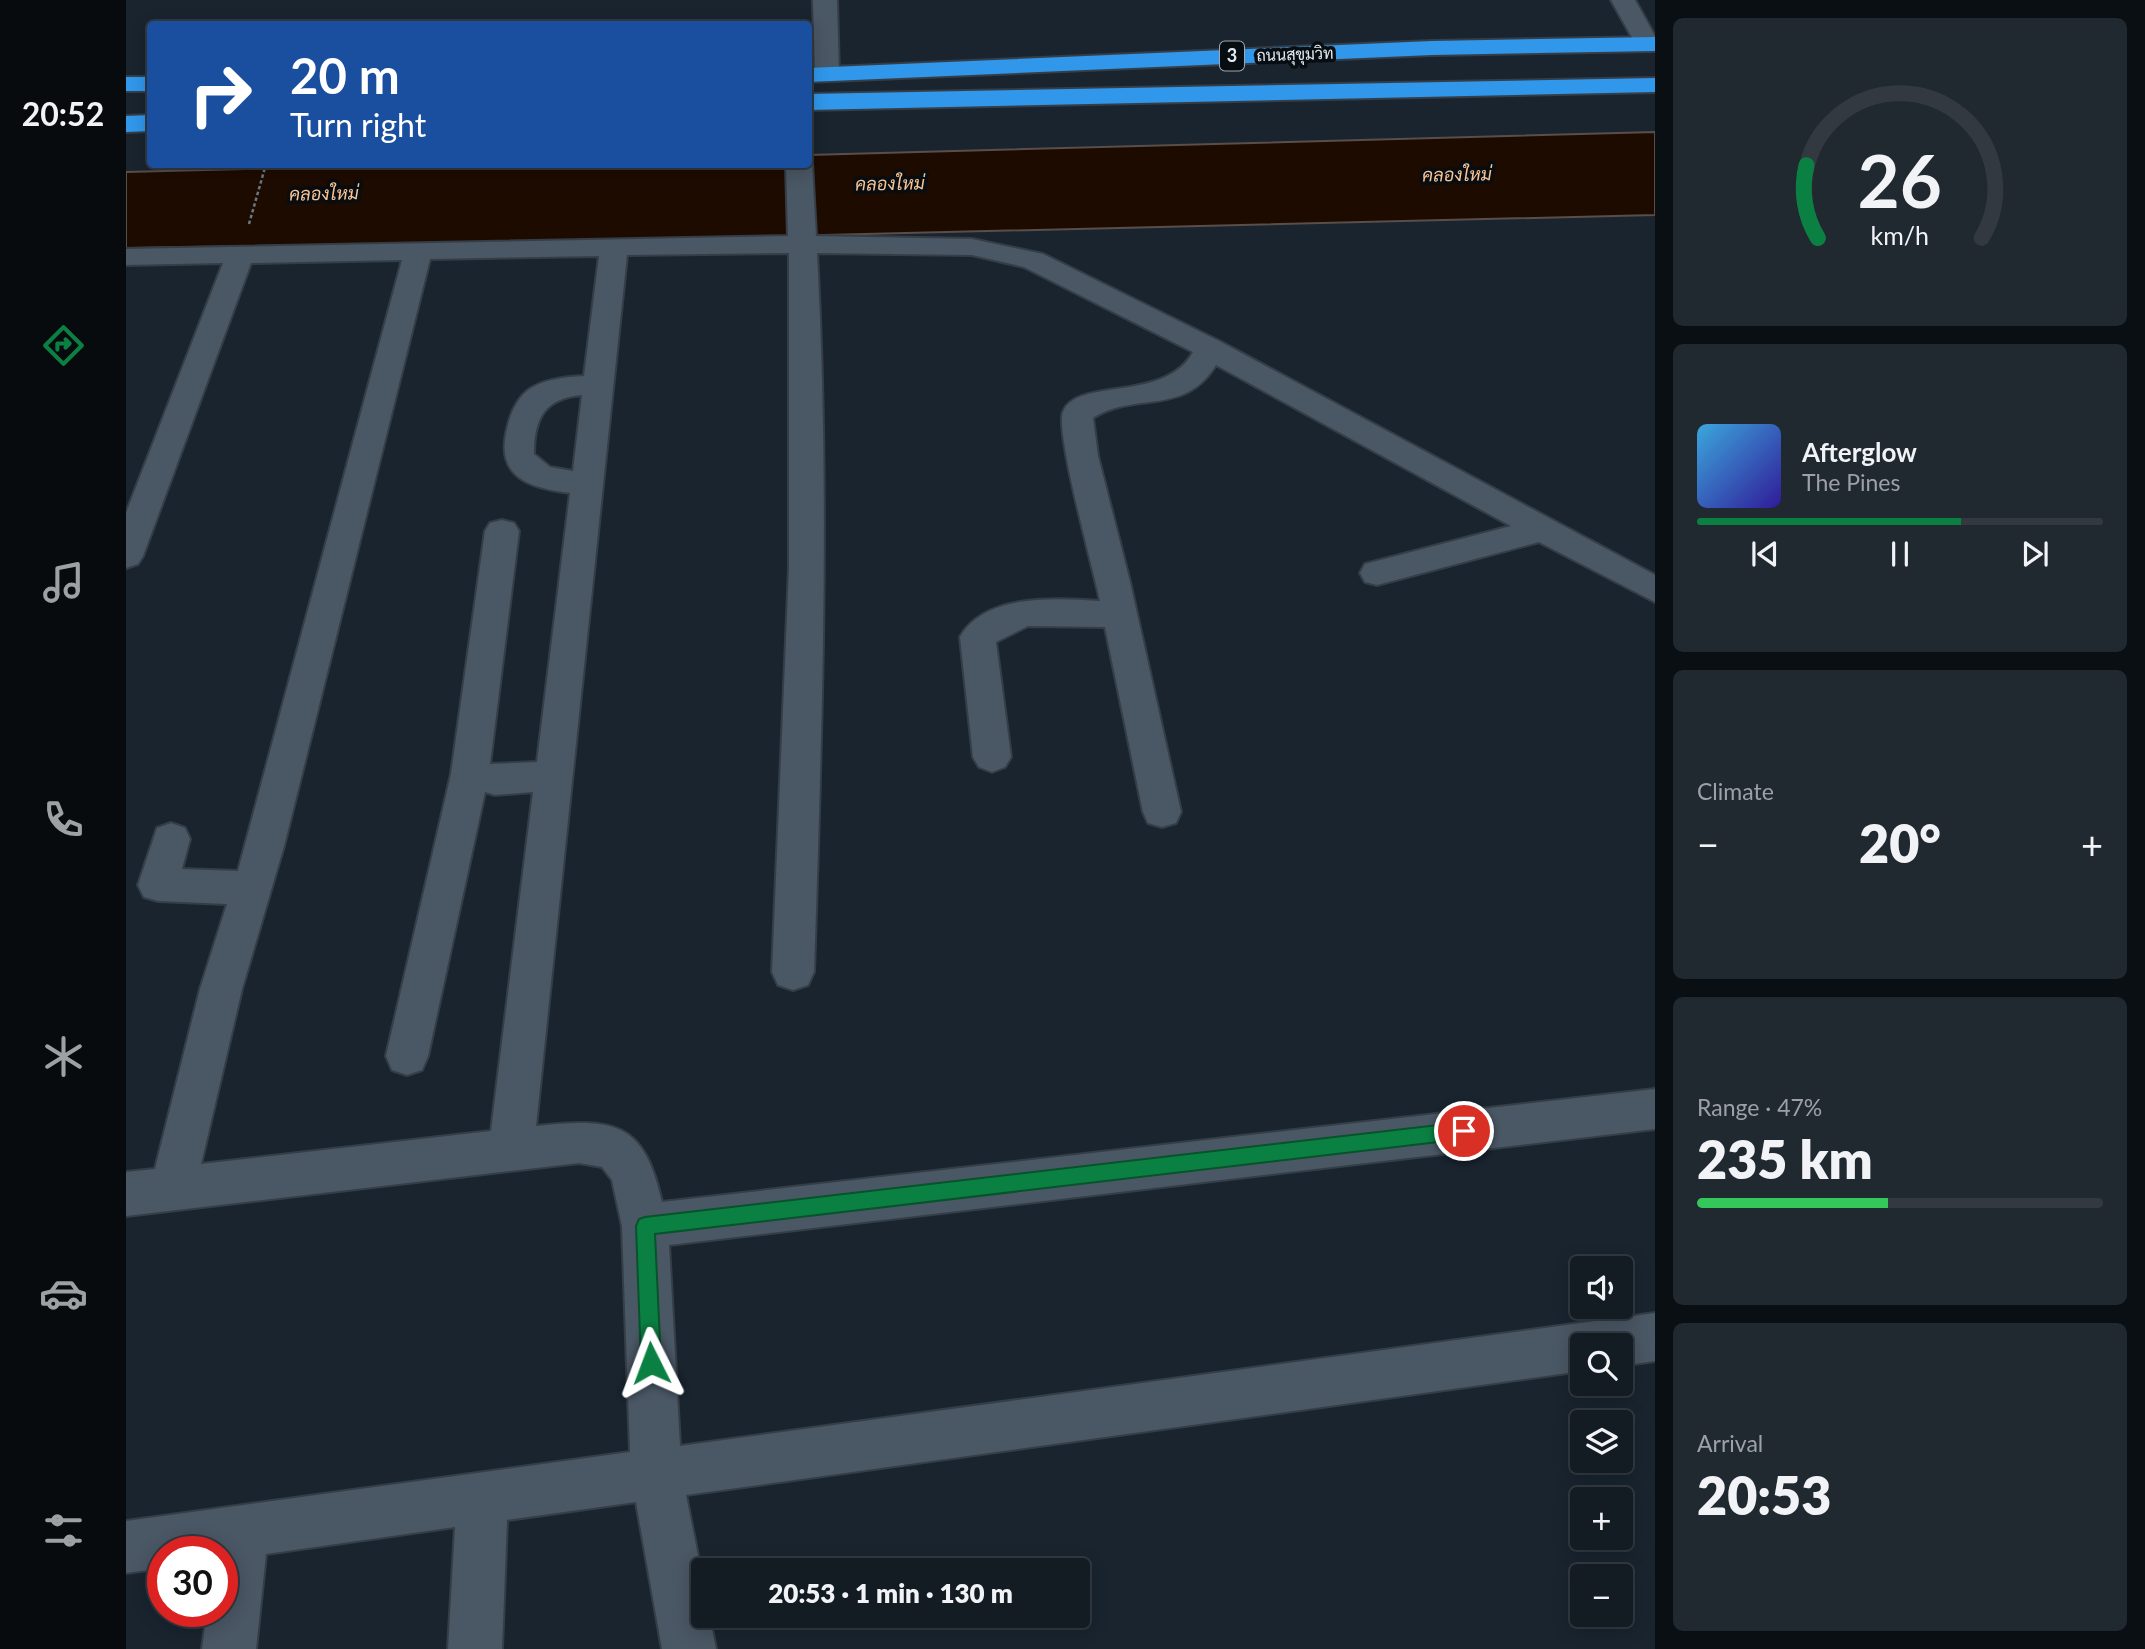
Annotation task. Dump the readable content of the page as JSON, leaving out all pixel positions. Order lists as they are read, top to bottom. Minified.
{"streets":{"highway":["ถนนสุขุมวิท","3"]},"water":["คลองใหม่"],"page":{"tabs":"20:52","turn":["20 m","Turn right"],"song":["Afterglow","The Pines"],"tile":["Climate",["Range · 47%","235 km"],["Arrival","20:53"]],"heat":["−","20°","+"],"map_buttons":["+","−"],"limit":"30","trip":"20:53 · 1 min · 130 m","gauge":["26","km/h"]}}
